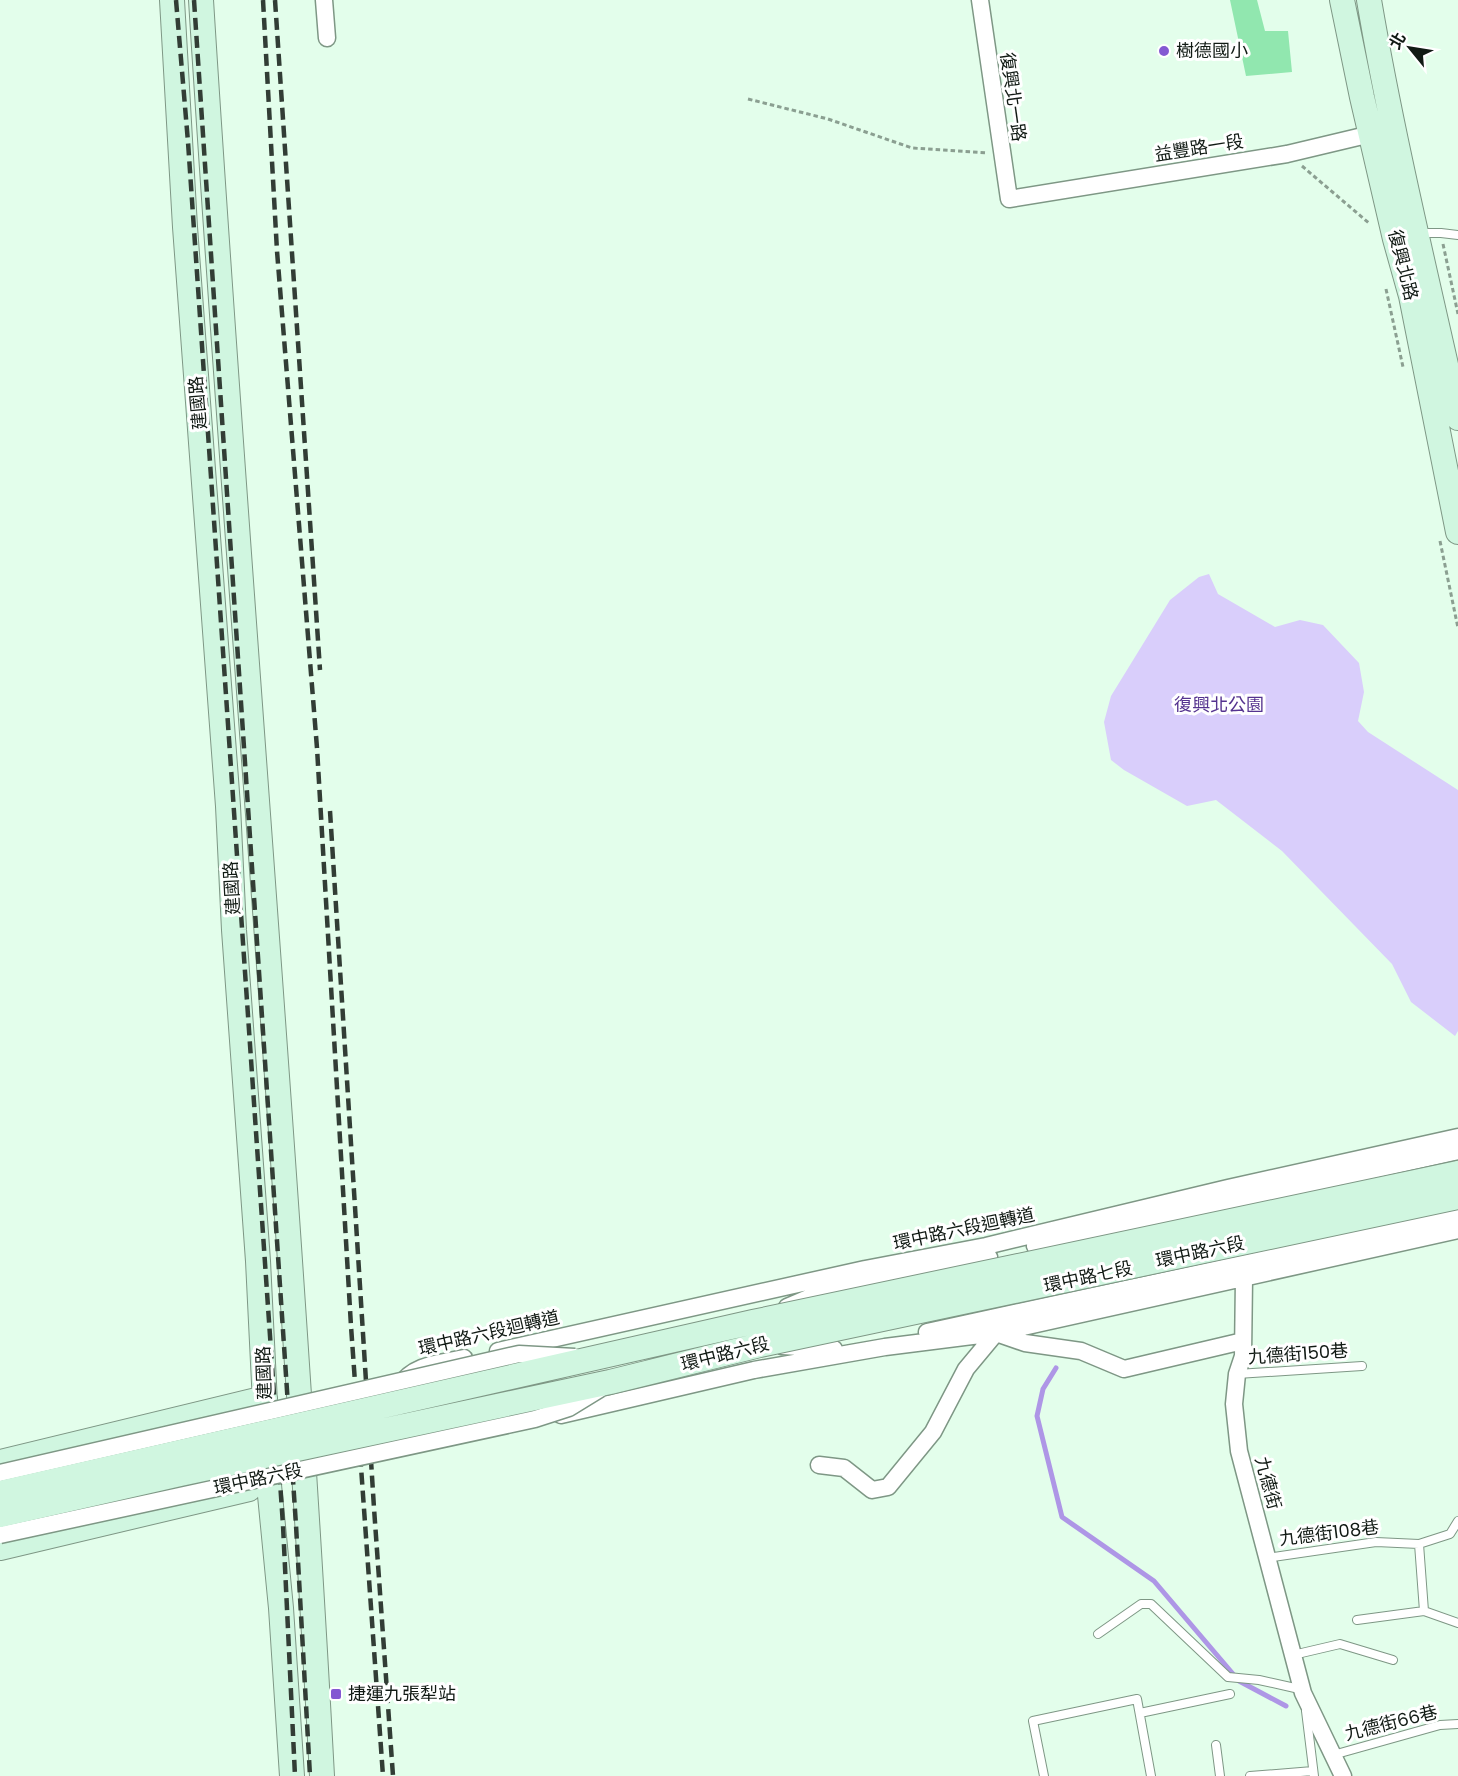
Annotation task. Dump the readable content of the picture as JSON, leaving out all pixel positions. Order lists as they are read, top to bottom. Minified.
{"streets":{"street":["復興北一路","益豐路一段","復興北路","建國路","環中路六段迴轉道","環中路六段","環中路七段","九德街"],"lane":["九德街150巷","九德街108巷","九德街66巷"]},"crossings":[["復興北一路","益豐路一段"],["益豐路一段","復興北路"],["建國路","環中路六段"],["環中路六段迴轉道","環中路六段"],["環中路六段迴轉道","環中路七段"],["環中路六段","環中路七段"],["環中路六段","九德街"],["環中路七段","九德街"],["九德街150巷","九德街"],["九德街","九德街108巷"],["九德街","九德街66巷"]],"parks":["復興北公園"],"places":{"other":["樹德國小"],"transit":["捷運九張犁站"]},"north":"top left"}
